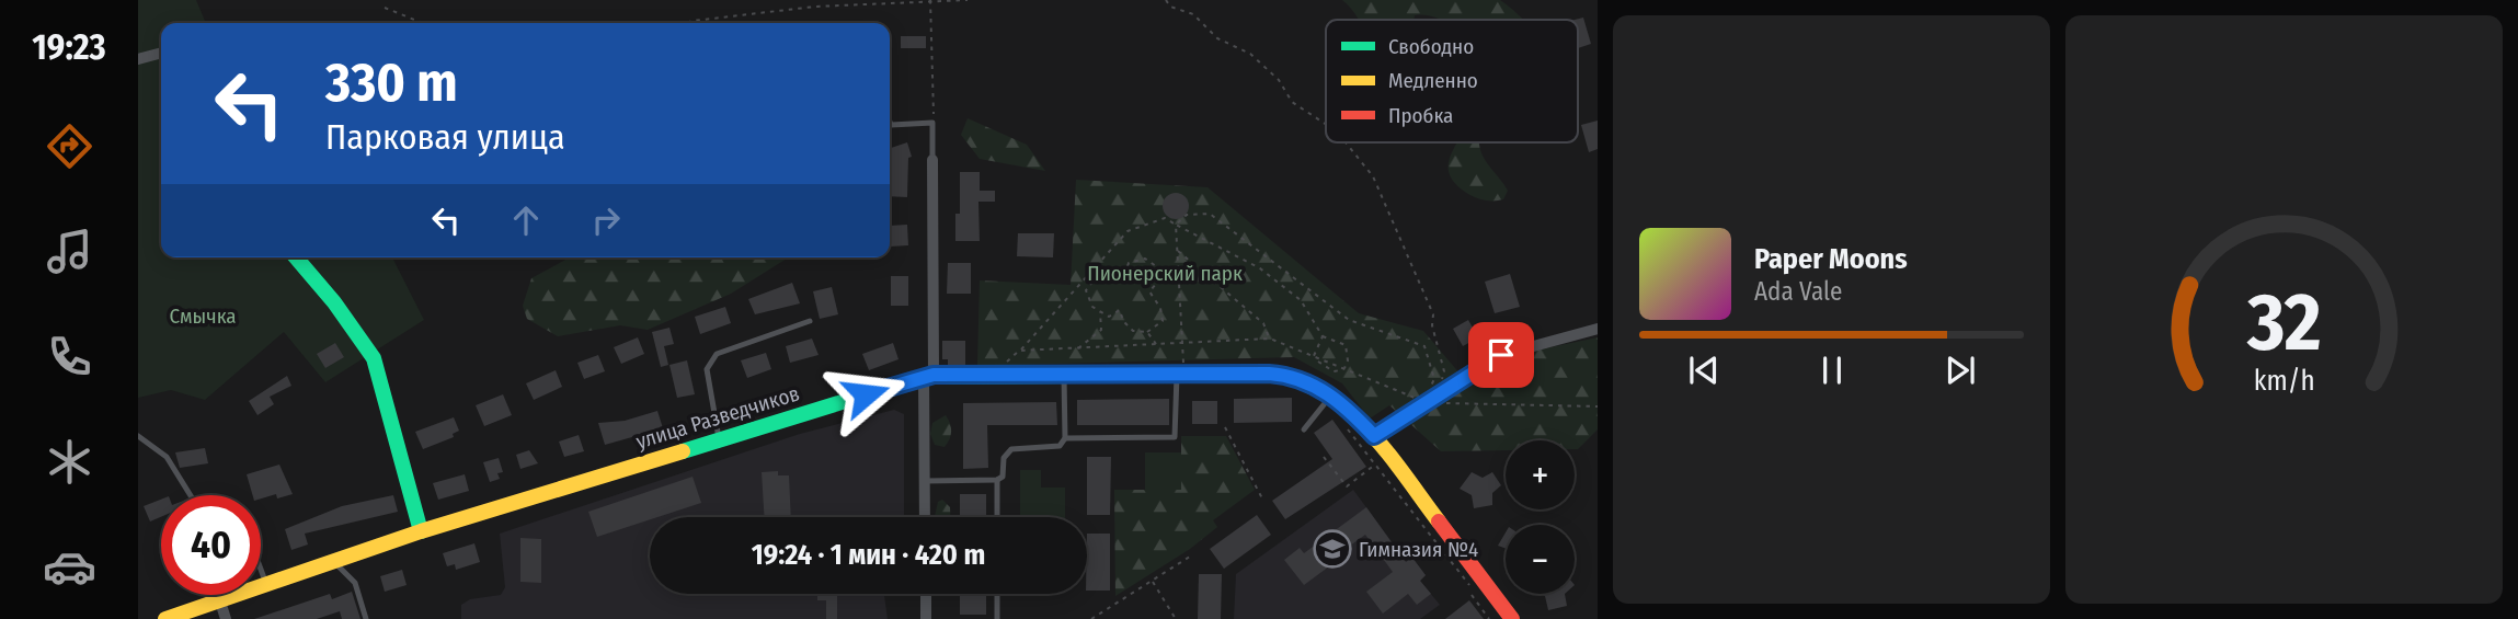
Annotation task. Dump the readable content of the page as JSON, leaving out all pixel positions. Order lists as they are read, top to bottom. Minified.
{"streets":{"street":["улица Разведчиков"]},"parks":["Пионерский парк","Смычка"],"places":{"school or university":["Гимназия №4"]},"legend":["Свободно","Медленно","Пробка"],"page":{"tabs":"19:23","turn":["330 m","Парковая улица"],"song":["Paper Moons","Ada Vale"],"map_buttons":["+","−"],"limit":"40","trip":"19:24 · 1 мин · 420 m","gauge":["32","km/h"]}}
